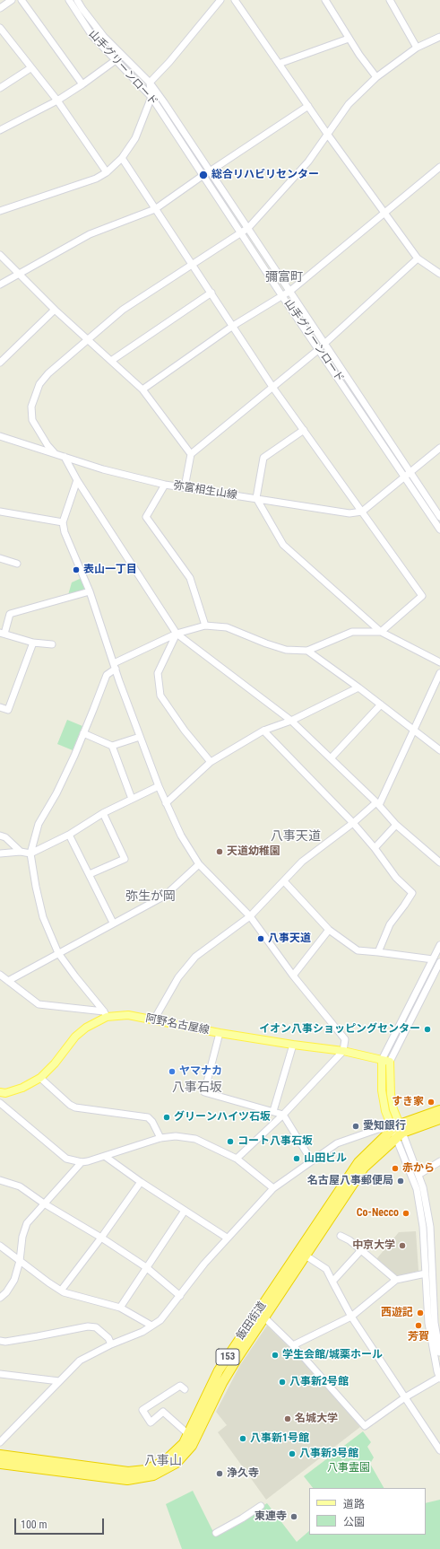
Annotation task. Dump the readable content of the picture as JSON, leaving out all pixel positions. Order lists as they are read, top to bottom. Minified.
{"streets":{"highway":["飯田街道","153"],"main road":["阿野名古屋線"],"street":["山手グリーンロード","弥富相生山線"]},"districts":["彌富町","八事天道","弥生が岡","八事石坂","八事山"],"parks":["八事霊園"],"places":["総合リハビリセンター","表山一丁目","天道幼稚園","八事天道","イオン八事ショッピングセンター","ヤマナカ","すき家","グリーンハイツ石坂","愛知銀行","コート八事石坂","山田ビル","赤から","名古屋八事郵便局","Co-Necco","中京大学","西遊記","芳賀","学生会館/城薬ホール","八事新2号館","名城大学","八事新1号館","八事新3号館","浄久寺","東連寺"],"legend":["道路","公園"],"scale_bar":"100 m"}
